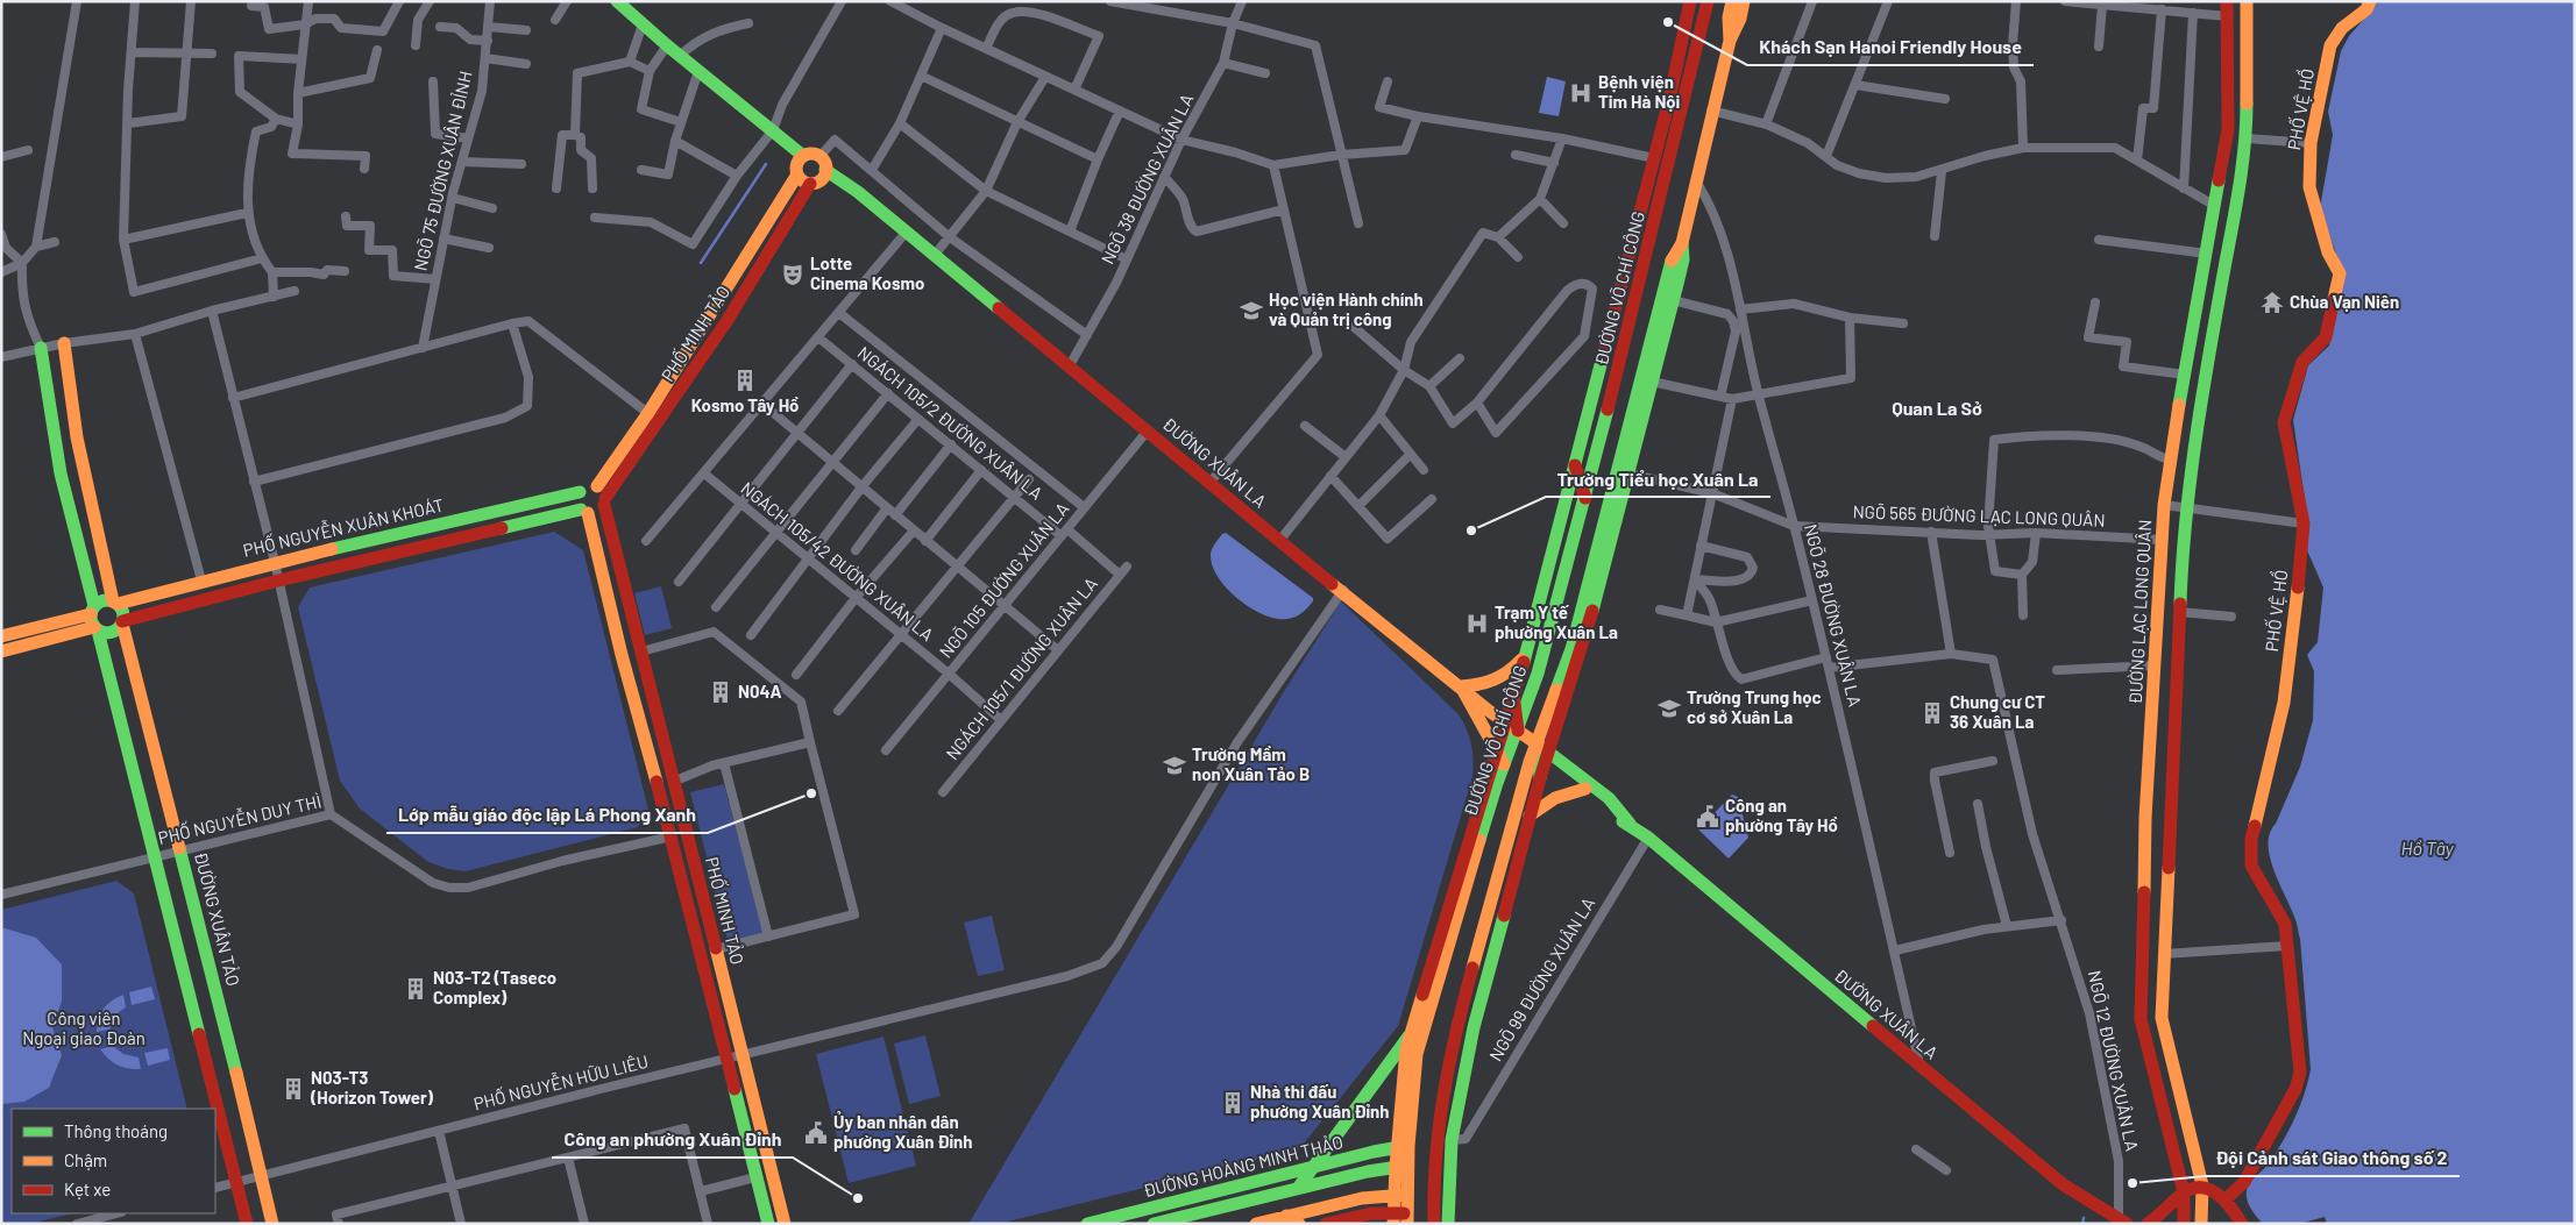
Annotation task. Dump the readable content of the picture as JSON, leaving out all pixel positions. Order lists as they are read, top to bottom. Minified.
{"streets":{"main road":["PHỐ VỆ HỒ","ĐƯỜNG VÕ CHÍ CÔNG","PHỐ MINH TẢO","ĐƯỜNG XUÂN LA","PHỐ NGUYỄN XUÂN KHOÁT","ĐƯỜNG LẠC LONG QUÂN","ĐƯỜNG XUÂN TẢO","ĐƯỜNG HOÀNG MINH THẢO"],"street":["NGÕ 75 ĐƯỜNG XUÂN ĐỈNH","NGÕ 38 ĐƯỜNG XUÂN LA","NGÁCH 105/2 ĐƯỜNG XUÂN LA","NGÕ 565 ĐƯỜNG LẠC LONG QUÂN","NGÁCH 105/42 ĐƯỜNG XUÂN LA","NGÕ 105 ĐƯỜNG XUÂN LA","NGÕ 28 ĐƯỜNG XUÂN LA","NGÁCH 105/1 ĐƯỜNG XUÂN LA","PHỐ NGUYỄN DUY THÌ","NGÕ 99 ĐƯỜNG XUÂN LA","NGÕ 12 ĐƯỜNG XUÂN LA","PHỐ NGUYỄN HỮU LIÊU"]},"crossings":[["NGÕ 38 ĐƯỜNG XUÂN LA","ĐƯỜNG XUÂN LA"],["ĐƯỜNG VÕ CHÍ CÔNG","ĐƯỜNG XUÂN LA"],["ĐƯỜNG VÕ CHÍ CÔNG","ĐƯỜNG HOÀNG MINH THẢO"],["PHỐ MINH TẢO","ĐƯỜNG XUÂN LA"],["PHỐ MINH TẢO","PHỐ NGUYỄN XUÂN KHOÁT"],["PHỐ MINH TẢO","PHỐ NGUYỄN DUY THÌ"],["PHỐ MINH TẢO","PHỐ NGUYỄN HỮU LIÊU"],["NGÁCH 105/2 ĐƯỜNG XUÂN LA","NGÕ 105 ĐƯỜNG XUÂN LA"],["NGÁCH 105/2 ĐƯỜNG XUÂN LA","NGÁCH 105/1 ĐƯỜNG XUÂN LA"],["ĐƯỜNG XUÂN LA","NGÕ 105 ĐƯỜNG XUÂN LA"],["ĐƯỜNG XUÂN LA","NGÕ 28 ĐƯỜNG XUÂN LA"],["ĐƯỜNG XUÂN LA","NGÕ 99 ĐƯỜNG XUÂN LA"],["ĐƯỜNG XUÂN LA","NGÕ 12 ĐƯỜNG XUÂN LA"],["ĐƯỜNG XUÂN LA","PHỐ NGUYỄN HỮU LIÊU"],["NGÕ 565 ĐƯỜNG LẠC LONG QUÂN","ĐƯỜNG LẠC LONG QUÂN"],["NGÕ 565 ĐƯỜNG LẠC LONG QUÂN","NGÕ 28 ĐƯỜNG XUÂN LA"],["PHỐ NGUYỄN XUÂN KHOÁT","ĐƯỜNG XUÂN TẢO"],["NGÁCH 105/42 ĐƯỜNG XUÂN LA","NGÕ 105 ĐƯỜNG XUÂN LA"],["NGÁCH 105/42 ĐƯỜNG XUÂN LA","NGÁCH 105/1 ĐƯỜNG XUÂN LA"],["NGÕ 105 ĐƯỜNG XUÂN LA","NGÁCH 105/1 ĐƯỜNG XUÂN LA"],["PHỐ NGUYỄN DUY THÌ","ĐƯỜNG XUÂN TẢO"],["ĐƯỜNG XUÂN TẢO","PHỐ NGUYỄN HỮU LIÊU"]],"districts":["Quan La Sở"],"water":["Hồ Tây"],"parks":["Công viên Ngoại giao Đoàn"],"places":{"other":["Khách Sạn Hanoi Friendly House","Trường Tiểu học Xuân La","Lớp mẫu giáo độc lập Lá Phong Xanh","Đội Cảnh sát Giao thông số 2","Công an phường Xuân Đỉnh"],"hospital":["Bệnh viện Tim Hà Nội","Trạm Y tế phường Xuân La"],"theatre":["Lotte Cinema Kosmo"],"temple":["Chùa Vạn Niên"],"school or university":["Học viện Hành chính và Quản trị công","Trường Trung học cơ sở Xuân La","Trường Mầm non Xuân Tảo B"],"building":["Kosmo Tây Hồ","N04A","Chung cư CT 36 Xuân La","N03-T2 (Taseco Complex)","N03-T3 (Horizon Tower)","Nhà thi đấu phường Xuân Đỉnh"],"public building":["Công an phường Tây Hồ","Ủy ban nhân dân phường Xuân Đỉnh"]},"legend":["Thông thoáng","Chậm","Kẹt xe"]}
